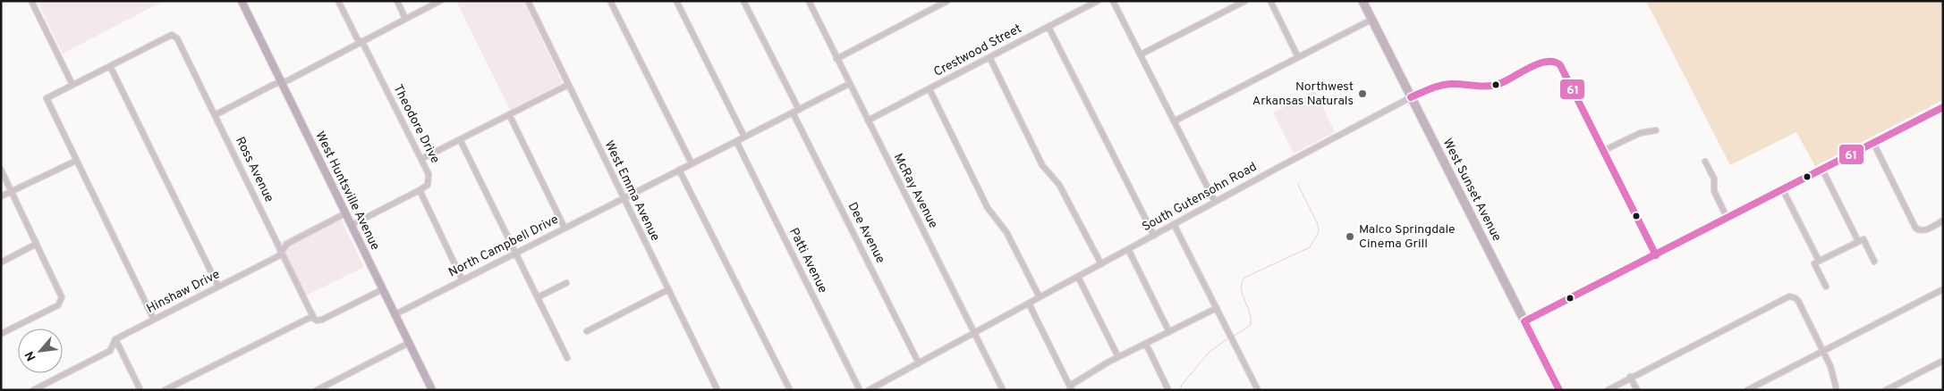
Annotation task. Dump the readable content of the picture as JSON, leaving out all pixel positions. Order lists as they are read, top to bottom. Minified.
{"streets":{"highway":["West Sunset Avenue"],"main road":["West Huntsville Avenue"],"street":["Crestwood Street","Theodore Drive","Ross Avenue","West Emma Avenue","McRay Avenue","South Gutensohn Road","Dee Avenue","North Campbell Drive","Patti Avenue","Hinshaw Drive"]},"crossings":[["Crestwood Street","McRay Avenue"],["Ross Avenue","Hinshaw Drive"],["West Sunset Avenue","South Gutensohn Road"],["West Huntsville Avenue","North Campbell Drive"],["West Huntsville Avenue","Hinshaw Drive"],["West Emma Avenue","North Campbell Drive"],["McRay Avenue","South Gutensohn Road"],["McRay Avenue","North Campbell Drive"],["South Gutensohn Road","Dee Avenue"],["Dee Avenue","North Campbell Drive"],["North Campbell Drive","Patti Avenue"]],"places":["Northwest Arkansas Naturals","Malco Springdale Cinema Grill"],"lines":["transit line 61"],"north":"bottom left"}
